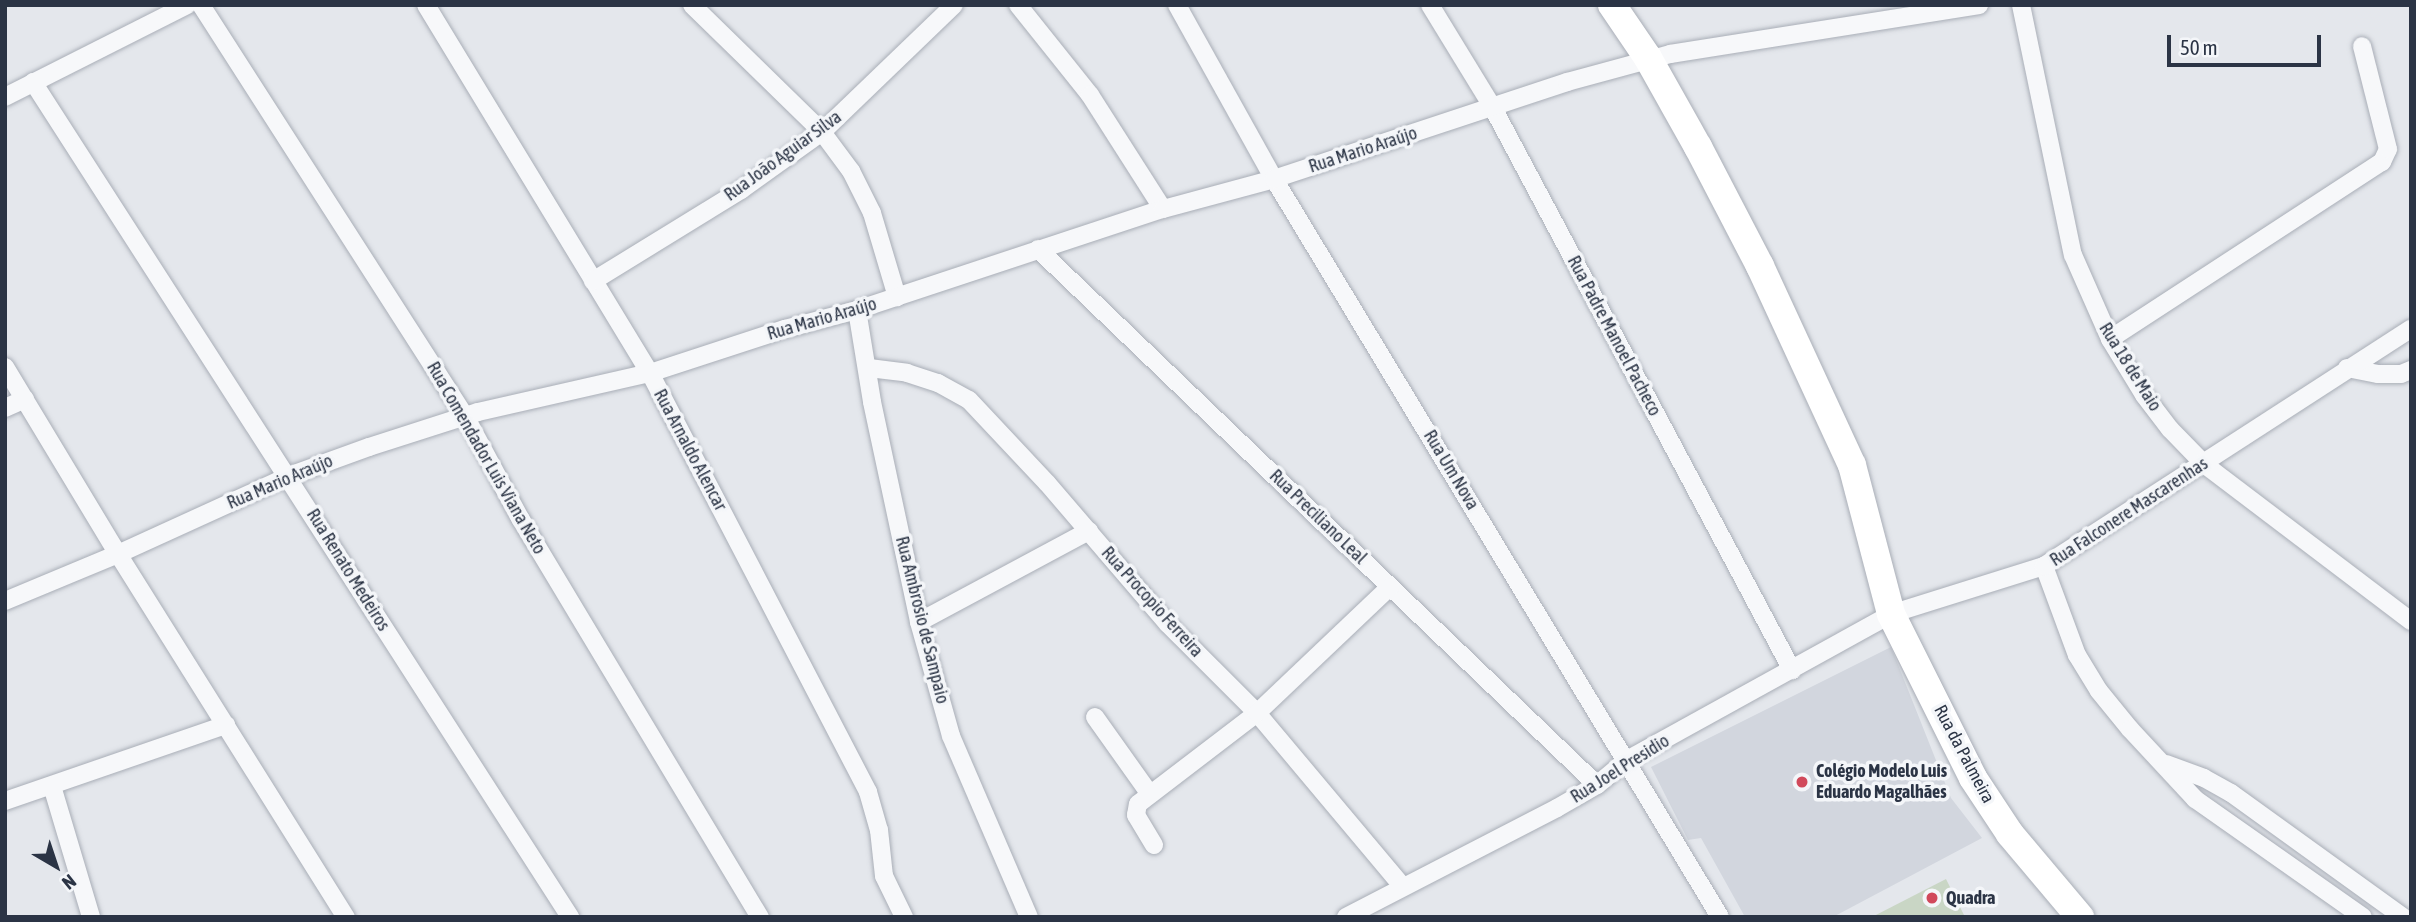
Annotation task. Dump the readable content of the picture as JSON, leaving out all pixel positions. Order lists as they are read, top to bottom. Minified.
{"streets":{"main road":["Rua da Palmeira"],"street":["Rua Mario Araújo","Rua João Aguiar Silva","Rua Padre Manoel Pacheco","Rua 18 de Maio","Rua Arnaldo Alencar","Rua Comendador Luis Viana Neto","Rua Um Nova","Rua Falconere Mascarenhas","Rua Preciliano Leal","Rua Renato Medeiros","Rua Procopio Ferreira","Rua Ambrosio de Sampaio","Rua Joel Presidio"]},"crossings":[["Rua Mario Araújo","Rua Padre Manoel Pacheco"],["Rua Mario Araújo","Rua Arnaldo Alencar"],["Rua Mario Araújo","Rua Comendador Luis Viana Neto"],["Rua Mario Araújo","Rua Um Nova"],["Rua Mario Araújo","Rua Preciliano Leal"],["Rua Mario Araújo","Rua Renato Medeiros"],["Rua Mario Araújo","Rua Ambrosio de Sampaio"],["Rua Mario Araújo","Rua da Palmeira"],["Rua João Aguiar Silva","Rua Arnaldo Alencar"],["Rua Padre Manoel Pacheco","Rua Joel Presidio"],["Rua 18 de Maio","Rua Falconere Mascarenhas"],["Rua Um Nova","Rua Joel Presidio"],["Rua Falconere Mascarenhas","Rua da Palmeira"],["Rua Falconere Mascarenhas","Rua Joel Presidio"],["Rua Preciliano Leal","Rua Joel Presidio"],["Rua Procopio Ferreira","Rua Ambrosio de Sampaio"],["Rua Procopio Ferreira","Rua Joel Presidio"],["Rua da Palmeira","Rua Joel Presidio"]],"places":["Colégio Modelo Luis Eduardo Magalhães","Quadra"],"scale_bar":"50 m","north":"bottom right"}
